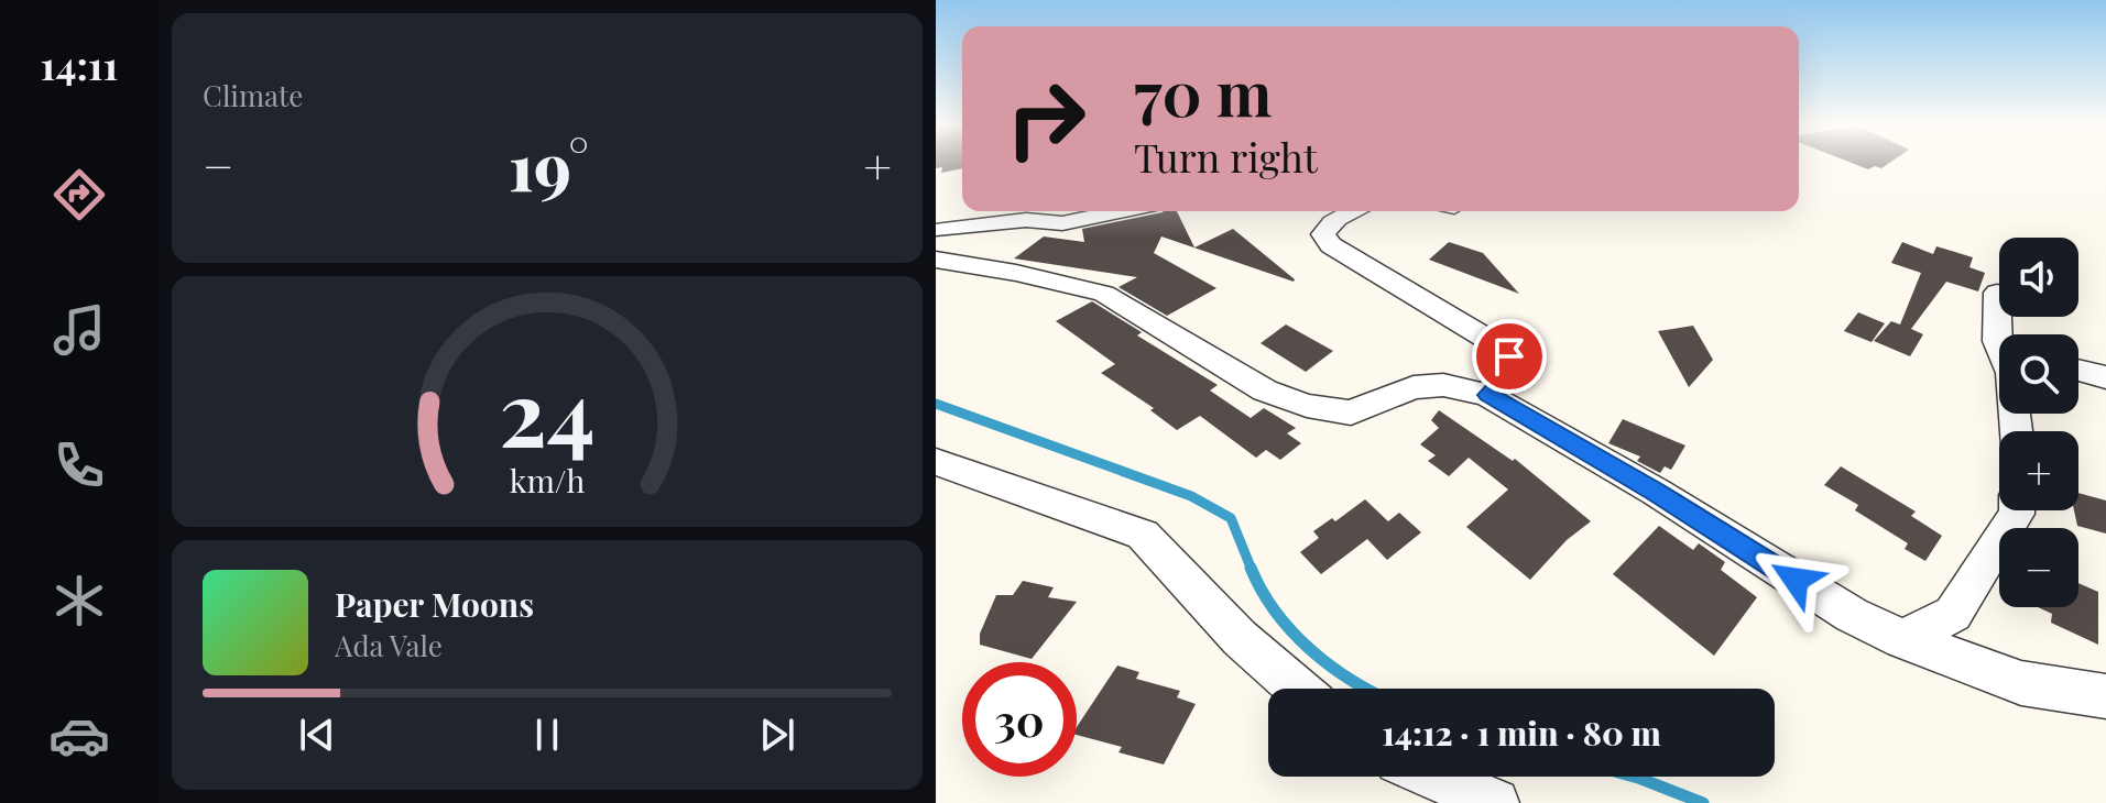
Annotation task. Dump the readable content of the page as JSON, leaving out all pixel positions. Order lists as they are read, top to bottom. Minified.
{"page":{"tabs":"14:11","tile":"Climate","turn":["70 m","Turn right"],"heat":["−","19°","+"],"map_buttons":["+","−"],"song":["Paper Moons","Ada Vale"],"limit":"30","trip":"14:12 · 1 min · 80 m","gauge":["24","km/h"]}}
